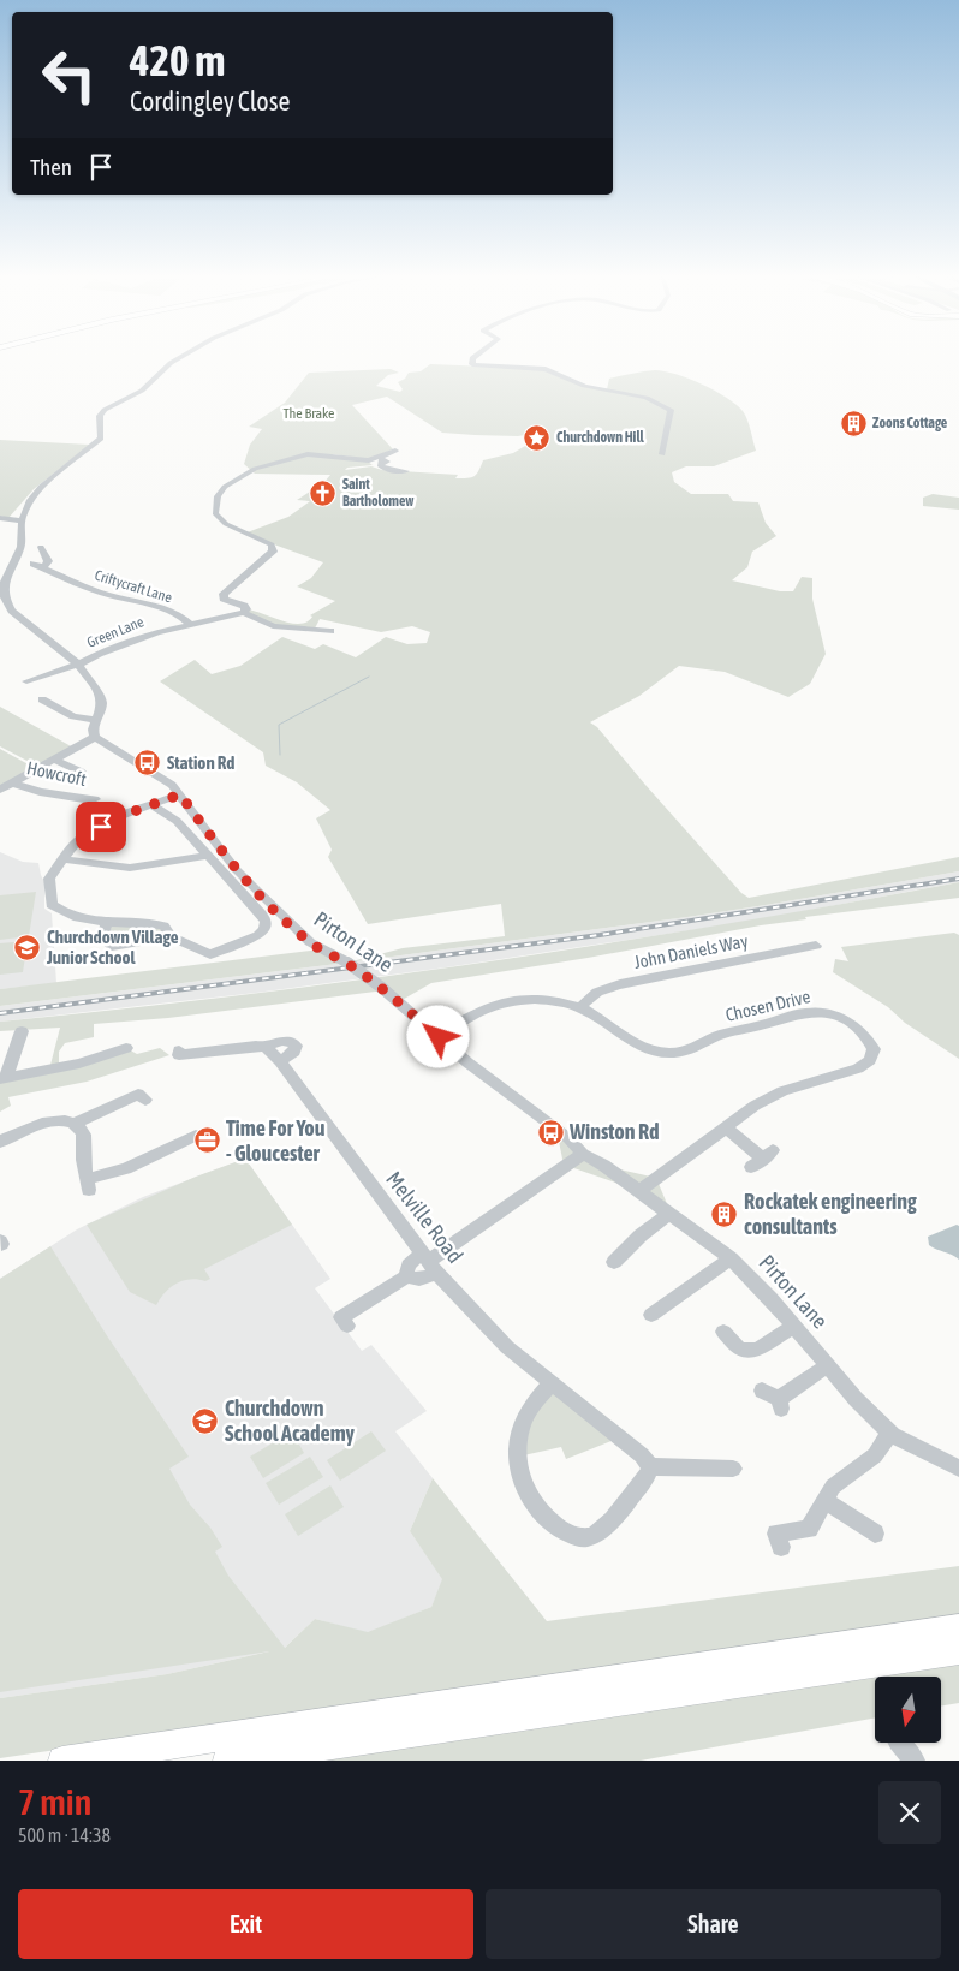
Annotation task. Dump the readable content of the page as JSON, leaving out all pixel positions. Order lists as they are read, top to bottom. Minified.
{"streets":{"street":["Criftycraft Lane","Green Lane","Howcroft","Pirton Lane","John Daniels Way","Chosen Drive","Melville Road"]},"crossings":[["Criftycraft Lane","Green Lane"],["Green Lane","Pirton Lane"],["Pirton Lane","Chosen Drive"],["John Daniels Way","Chosen Drive"]],"parks":["The Brake"],"places":{"building":["Zoons Cottage","Rockatek engineering consultants"],"place":["Churchdown Hill"],"church":["Saint Bartholomew"],"bus stop":["Station Rd","Winston Rd"],"school or university":["Churchdown Village Junior School","Churchdown School Academy"],"office":["Time For You - Gloucester"]},"north":"bottom","page":{"turn":["420 m","Cordingley Close"],"then":"Then","heading":["7 min","500 m · 14:38"],"buttons":["Exit","Share"]}}
